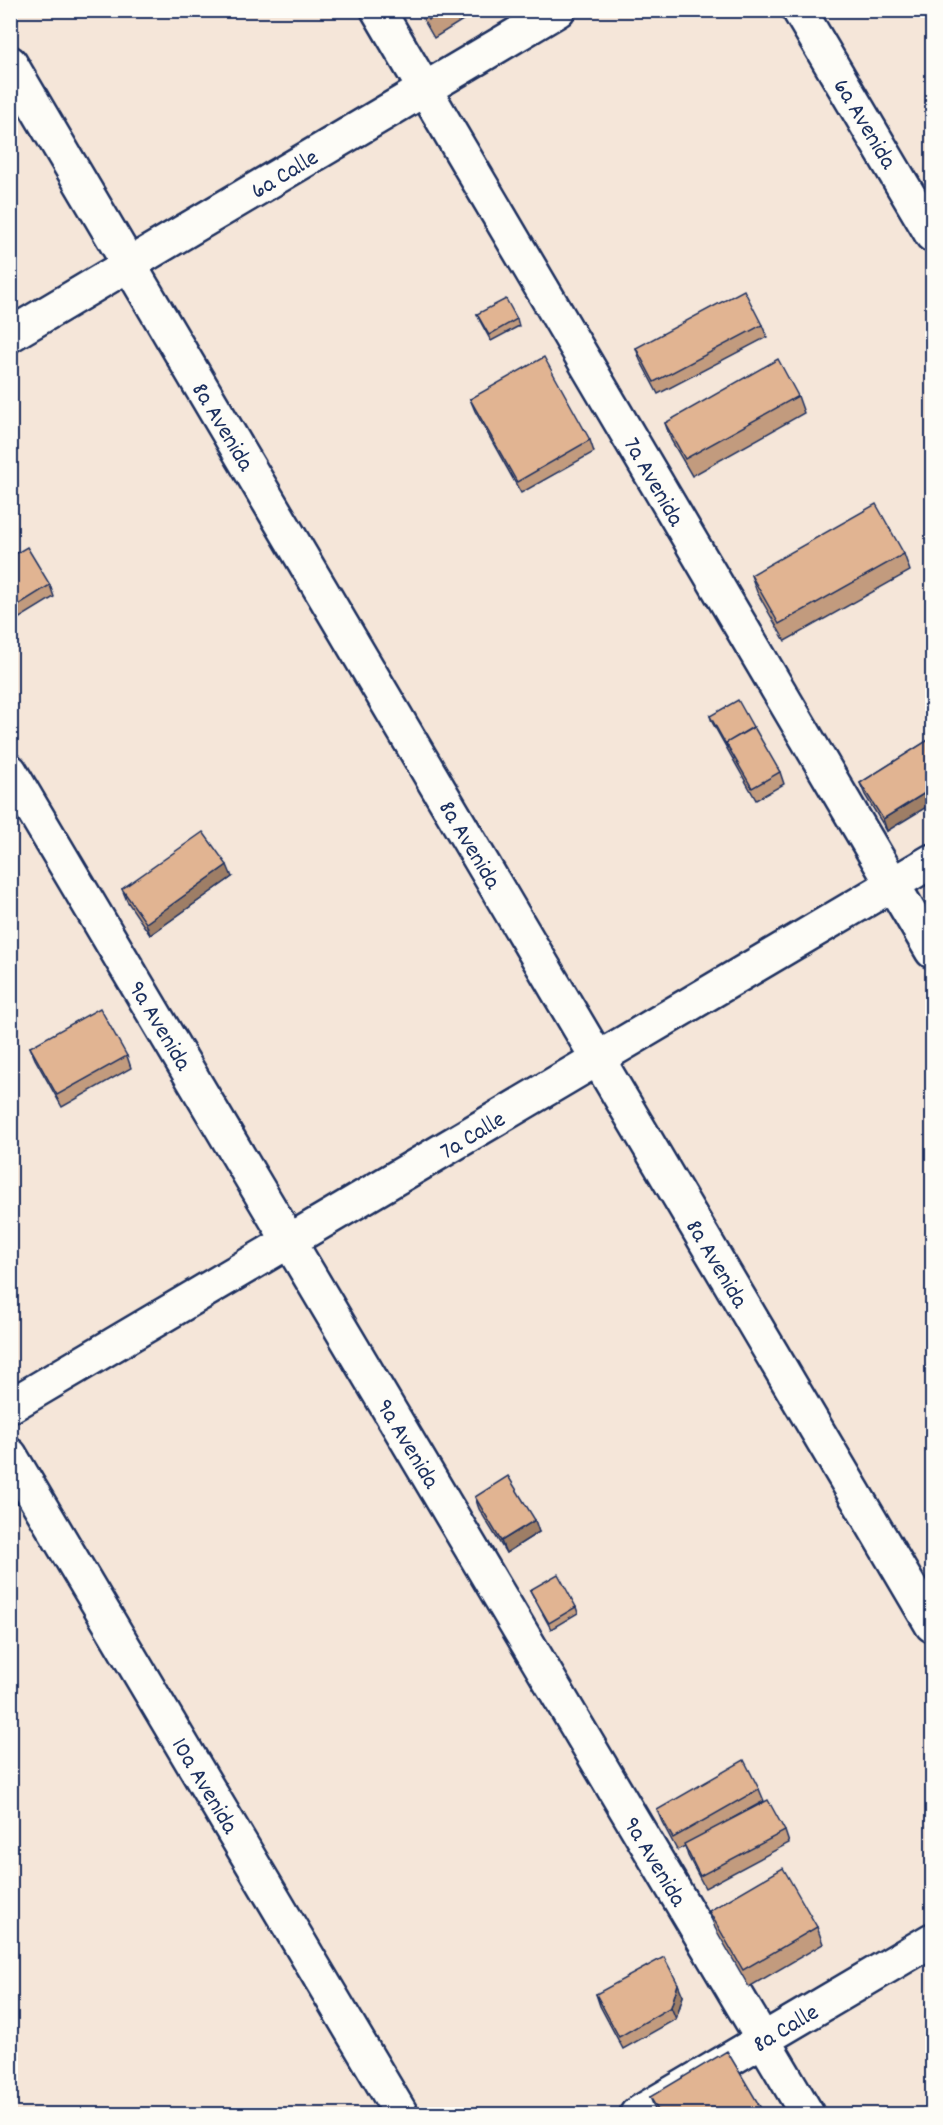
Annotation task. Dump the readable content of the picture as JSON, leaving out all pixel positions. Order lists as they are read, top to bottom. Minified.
{"streets":{"street":["6a Avenida","6a Calle","8a Avenida","7a Avenida","9a Avenida","7a Calle","10a Avenida","8a Calle"]},"crossings":[["6a Calle","8a Avenida"],["6a Calle","7a Avenida"],["8a Avenida","7a Calle"],["7a Avenida","7a Calle"],["9a Avenida","7a Calle"],["9a Avenida","8a Calle"]]}
